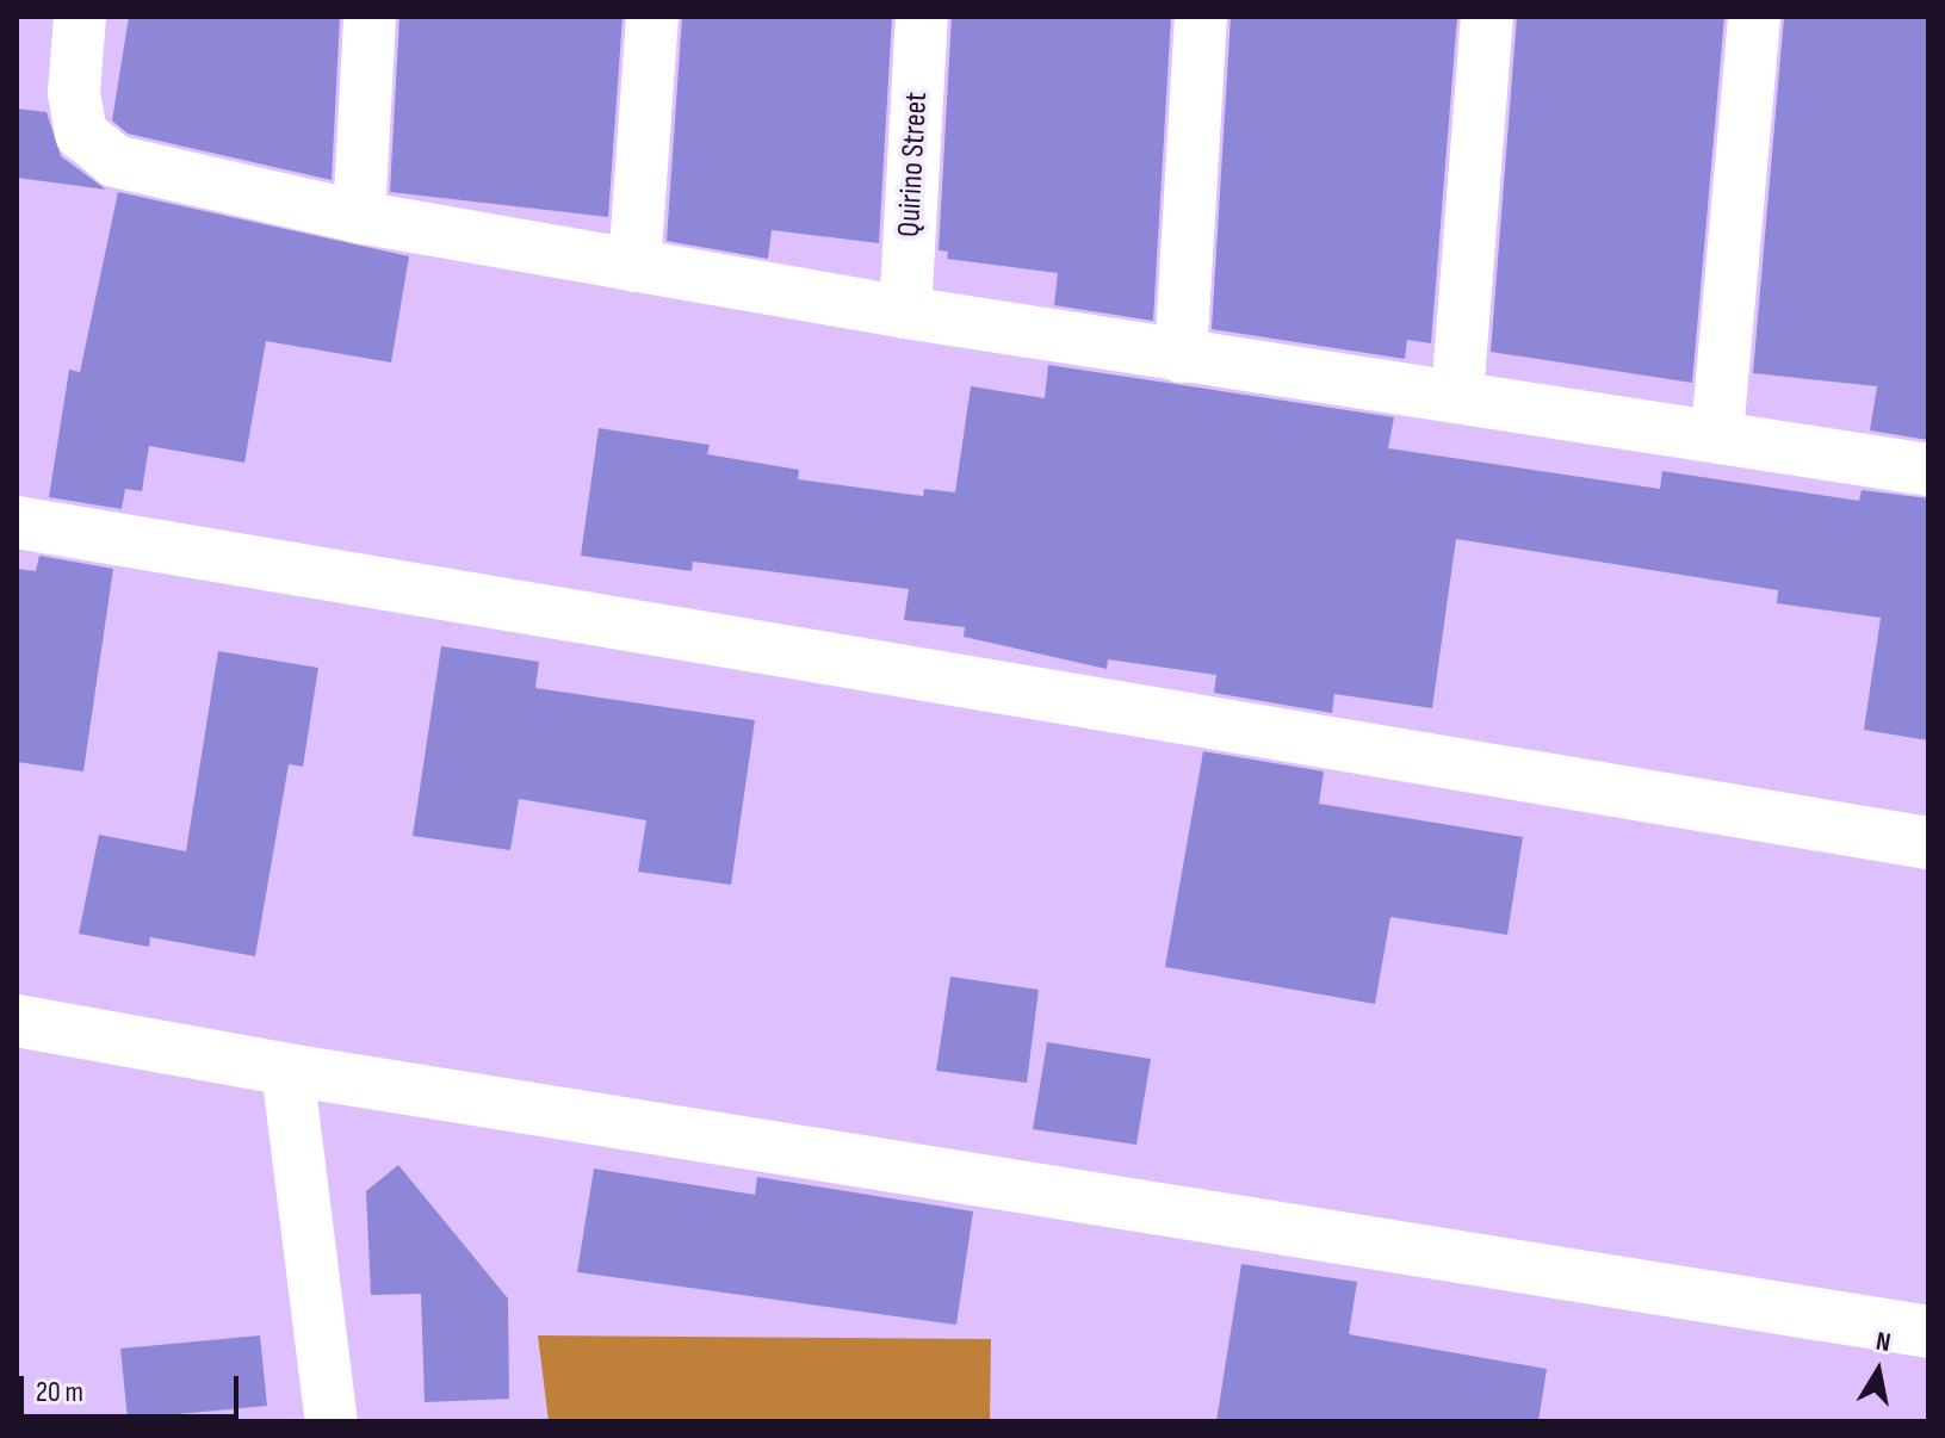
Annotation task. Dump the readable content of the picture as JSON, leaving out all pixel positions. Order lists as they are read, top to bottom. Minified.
{"streets":{"street":["Quirino Street"]},"scale_bar":"20 m","north":"top"}
